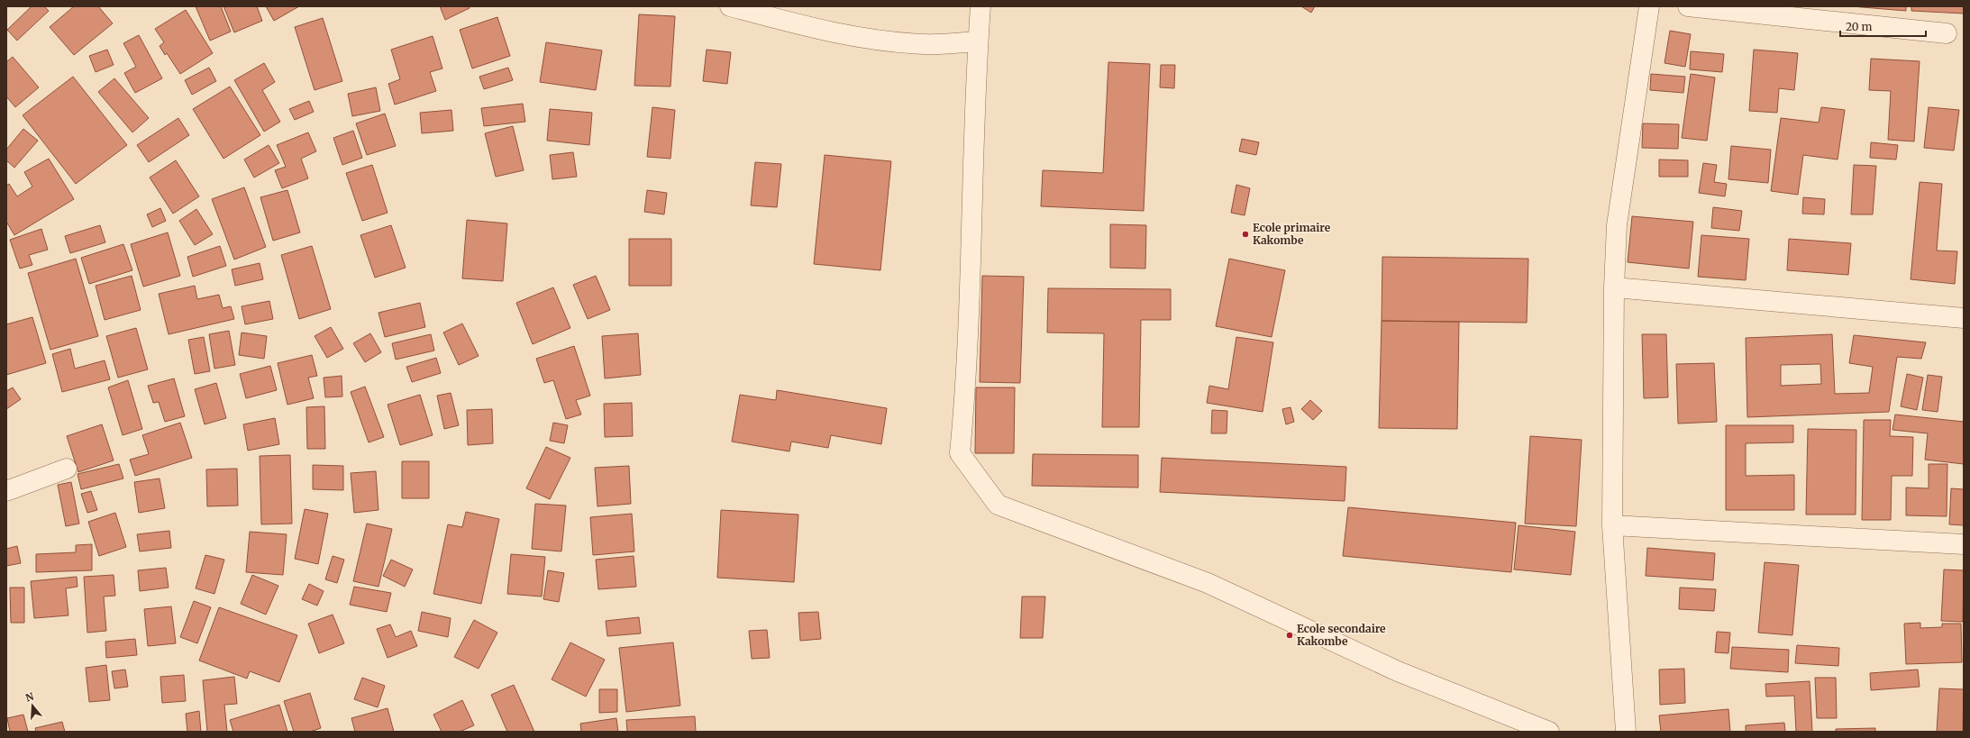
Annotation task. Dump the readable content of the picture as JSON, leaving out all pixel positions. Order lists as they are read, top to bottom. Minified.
{"places":["Ecole primaire Kakombe","Ecole secondaire Kakombe"],"scale_bar":"20 m","north":"top"}
